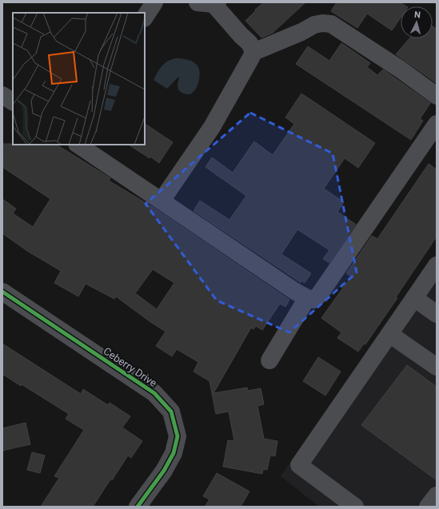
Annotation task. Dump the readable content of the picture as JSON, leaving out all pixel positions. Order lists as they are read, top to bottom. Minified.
{"streets":{"street":["Ceberry Drive"]},"north":"top"}
